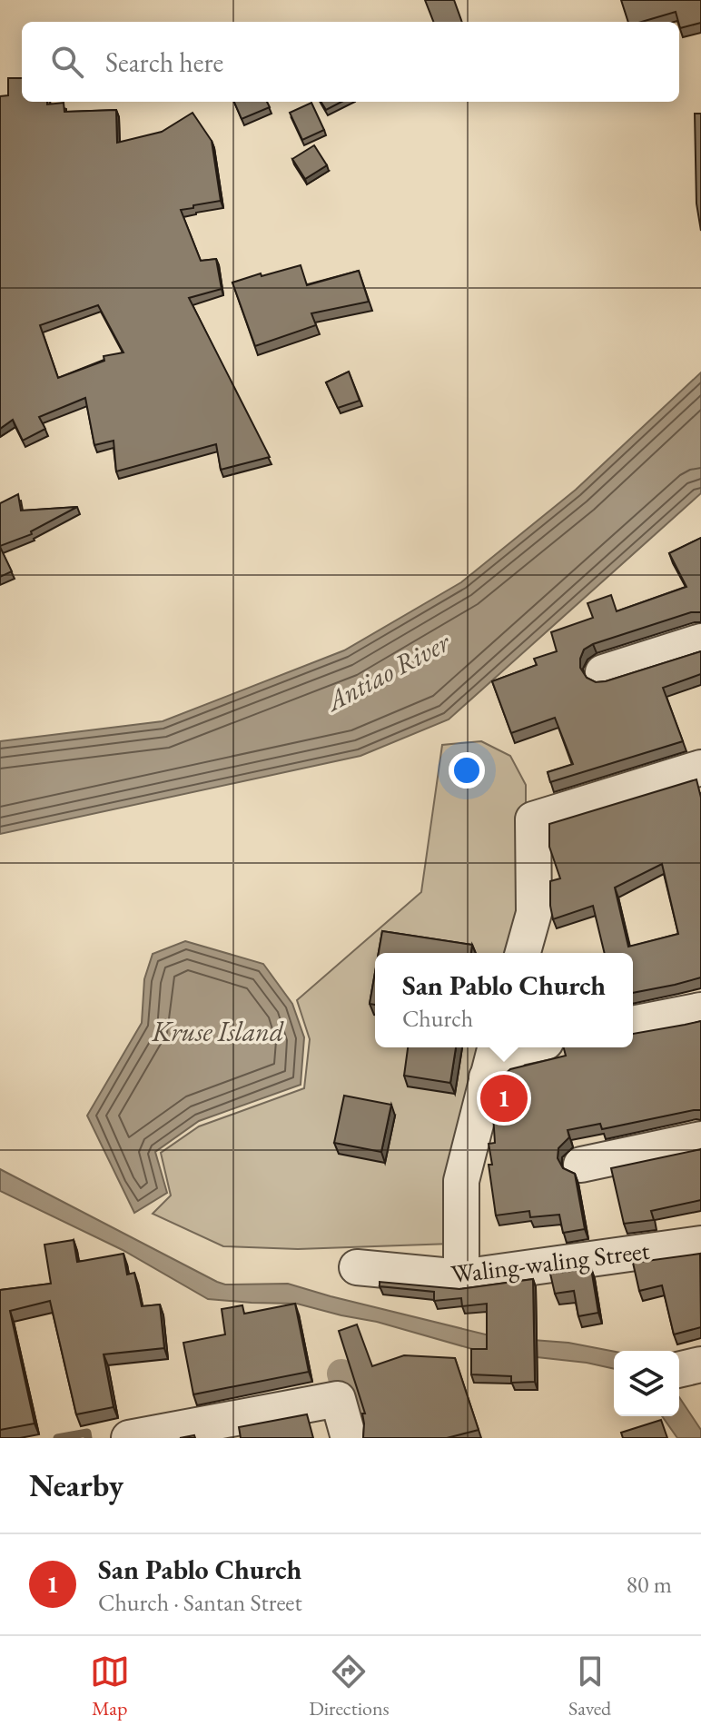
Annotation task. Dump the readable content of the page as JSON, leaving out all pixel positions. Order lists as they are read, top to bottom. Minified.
{"streets":{"street":["Waling-waling Street"]},"water":["Antiao River","Kruse Island"],"page":{"search":"Search here","popup":["San Pablo Church","Church"],"pins":"1","heading":"Nearby","list":[{"mark":"1","name":"San Pablo Church","note":"Church · Santan Street","value":"80 m"}],"nav":["Map","Directions","Saved"]}}
